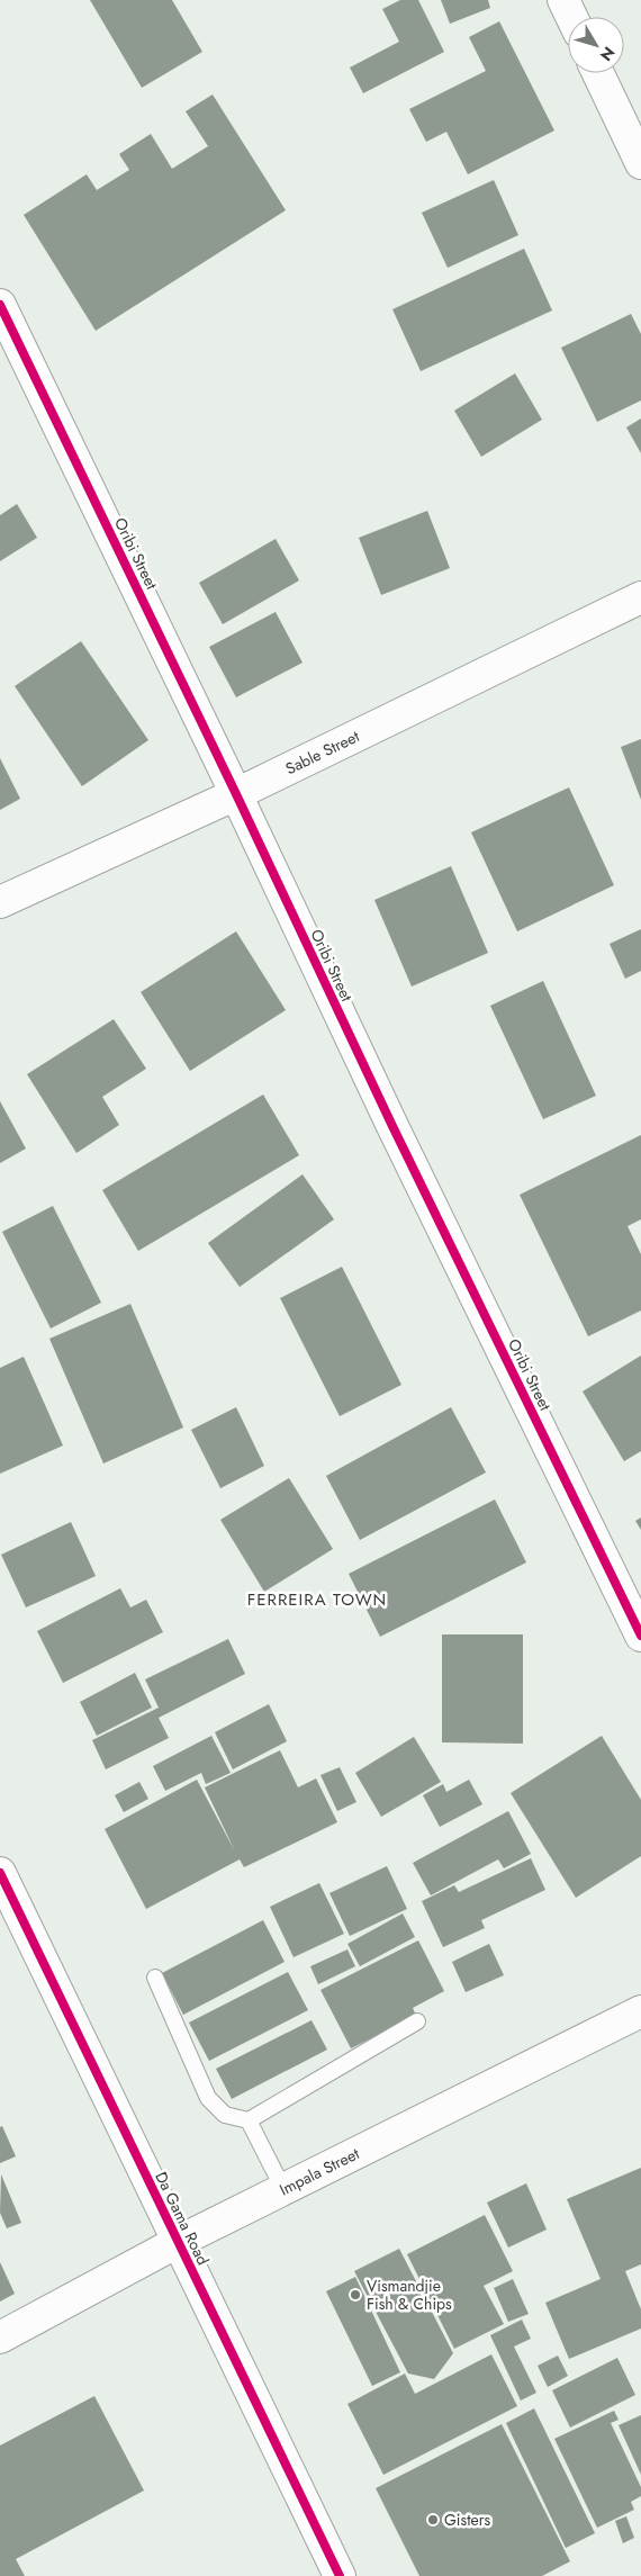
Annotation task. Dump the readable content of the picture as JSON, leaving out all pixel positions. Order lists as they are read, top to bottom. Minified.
{"streets":{"street":["Oribi Street","Sable Street","Impala Street","Da Gama Road"]},"crossings":[["Oribi Street","Sable Street"],["Impala Street","Da Gama Road"]],"districts":["FERREIRA TOWN"],"places":["Vismandjie Fish & Chips","Gisters"],"north":"bottom right"}
